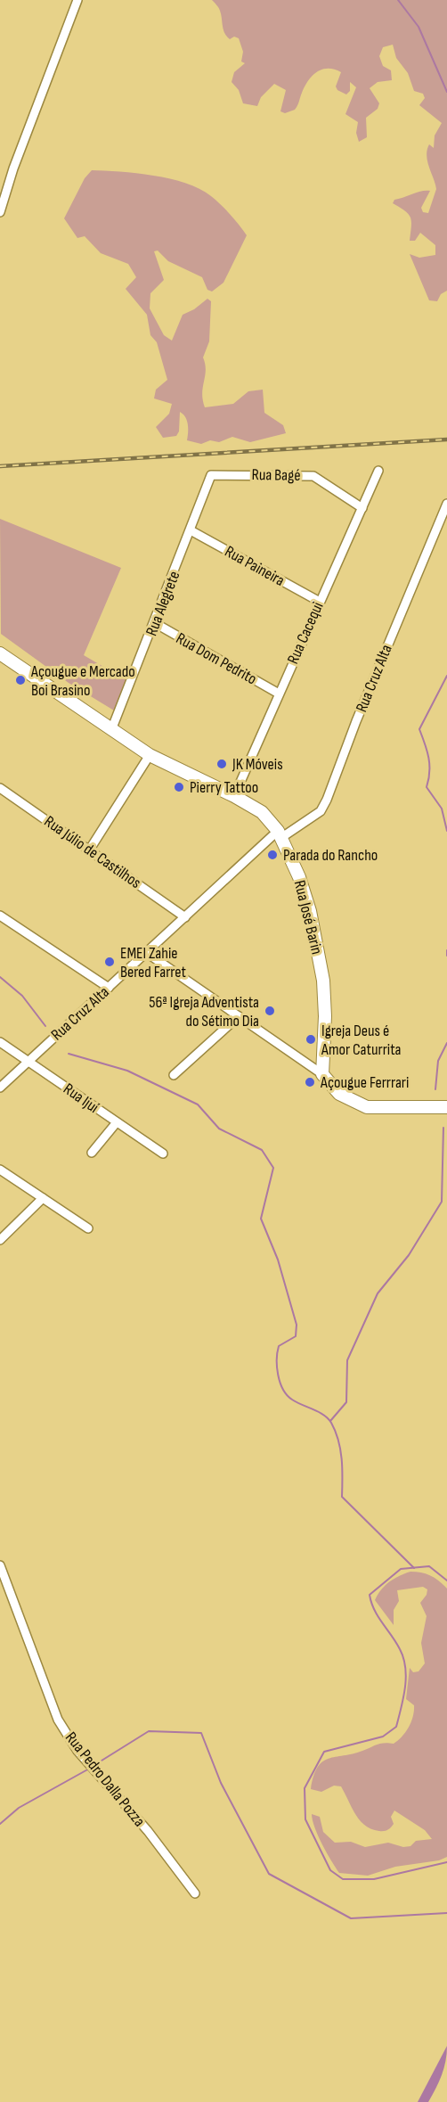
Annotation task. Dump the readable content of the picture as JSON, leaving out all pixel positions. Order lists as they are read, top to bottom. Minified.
{"streets":{"main road":["Rua José Barin"],"street":["Rua Bagé","Rua Paineira","Rua Alegrete","Rua Cacequi","Rua Dom Pedrito","Rua Cruz Alta","Rua Júlio de Castilhos","Rua Ijuí","Rua Pedro Dalla Pozza"]},"crossings":[["Rua Bagé","Rua Alegrete"],["Rua Bagé","Rua Cacequi"],["Rua Paineira","Rua Alegrete"],["Rua Paineira","Rua Cacequi"],["Rua Alegrete","Rua Dom Pedrito"],["Rua Alegrete","Rua José Barin"],["Rua Cacequi","Rua Dom Pedrito"],["Rua Cacequi","Rua José Barin"],["Rua Cruz Alta","Rua Júlio de Castilhos"],["Rua Cruz Alta","Rua José Barin"],["Rua Cruz Alta","Rua Ijuí"]],"places":["Açougue e Mercado Boi Brasino","JK Móveis","Pierry Tattoo","Parada do Rancho","EMEI Zahie Bered Farret","56ª Igreja Adventista do Sétimo Dia","Igreja Deus é Amor Caturrita","Açougue Ferrrari"]}
